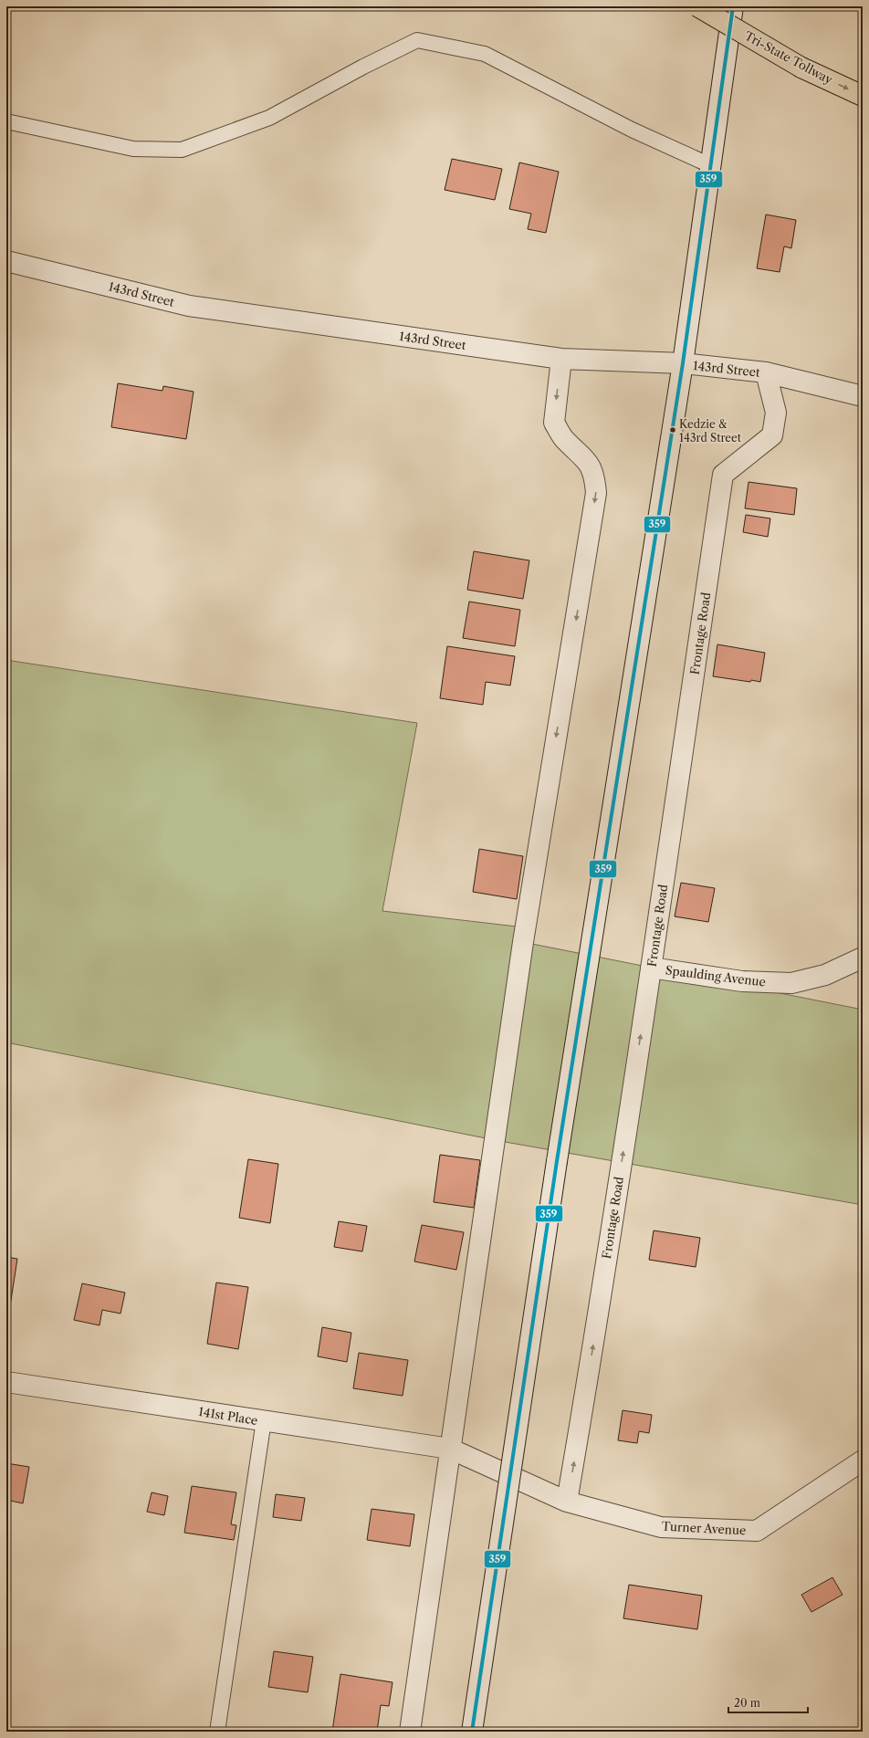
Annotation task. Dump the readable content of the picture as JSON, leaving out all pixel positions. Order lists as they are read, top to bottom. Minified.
{"streets":{"highway":["Tri-State Tollway"],"street":["143rd Street","Frontage Road","Spaulding Avenue","141st Place","Turner Avenue"]},"crossings":[["143rd Street","Frontage Road"],["Frontage Road","Spaulding Avenue"],["Frontage Road","Turner Avenue"],["141st Place","Turner Avenue"]],"one_way":["Tri-State Tollway"],"places":["Kedzie & 143rd Street"],"lines":["transit line 359"],"scale_bar":"20 m"}
